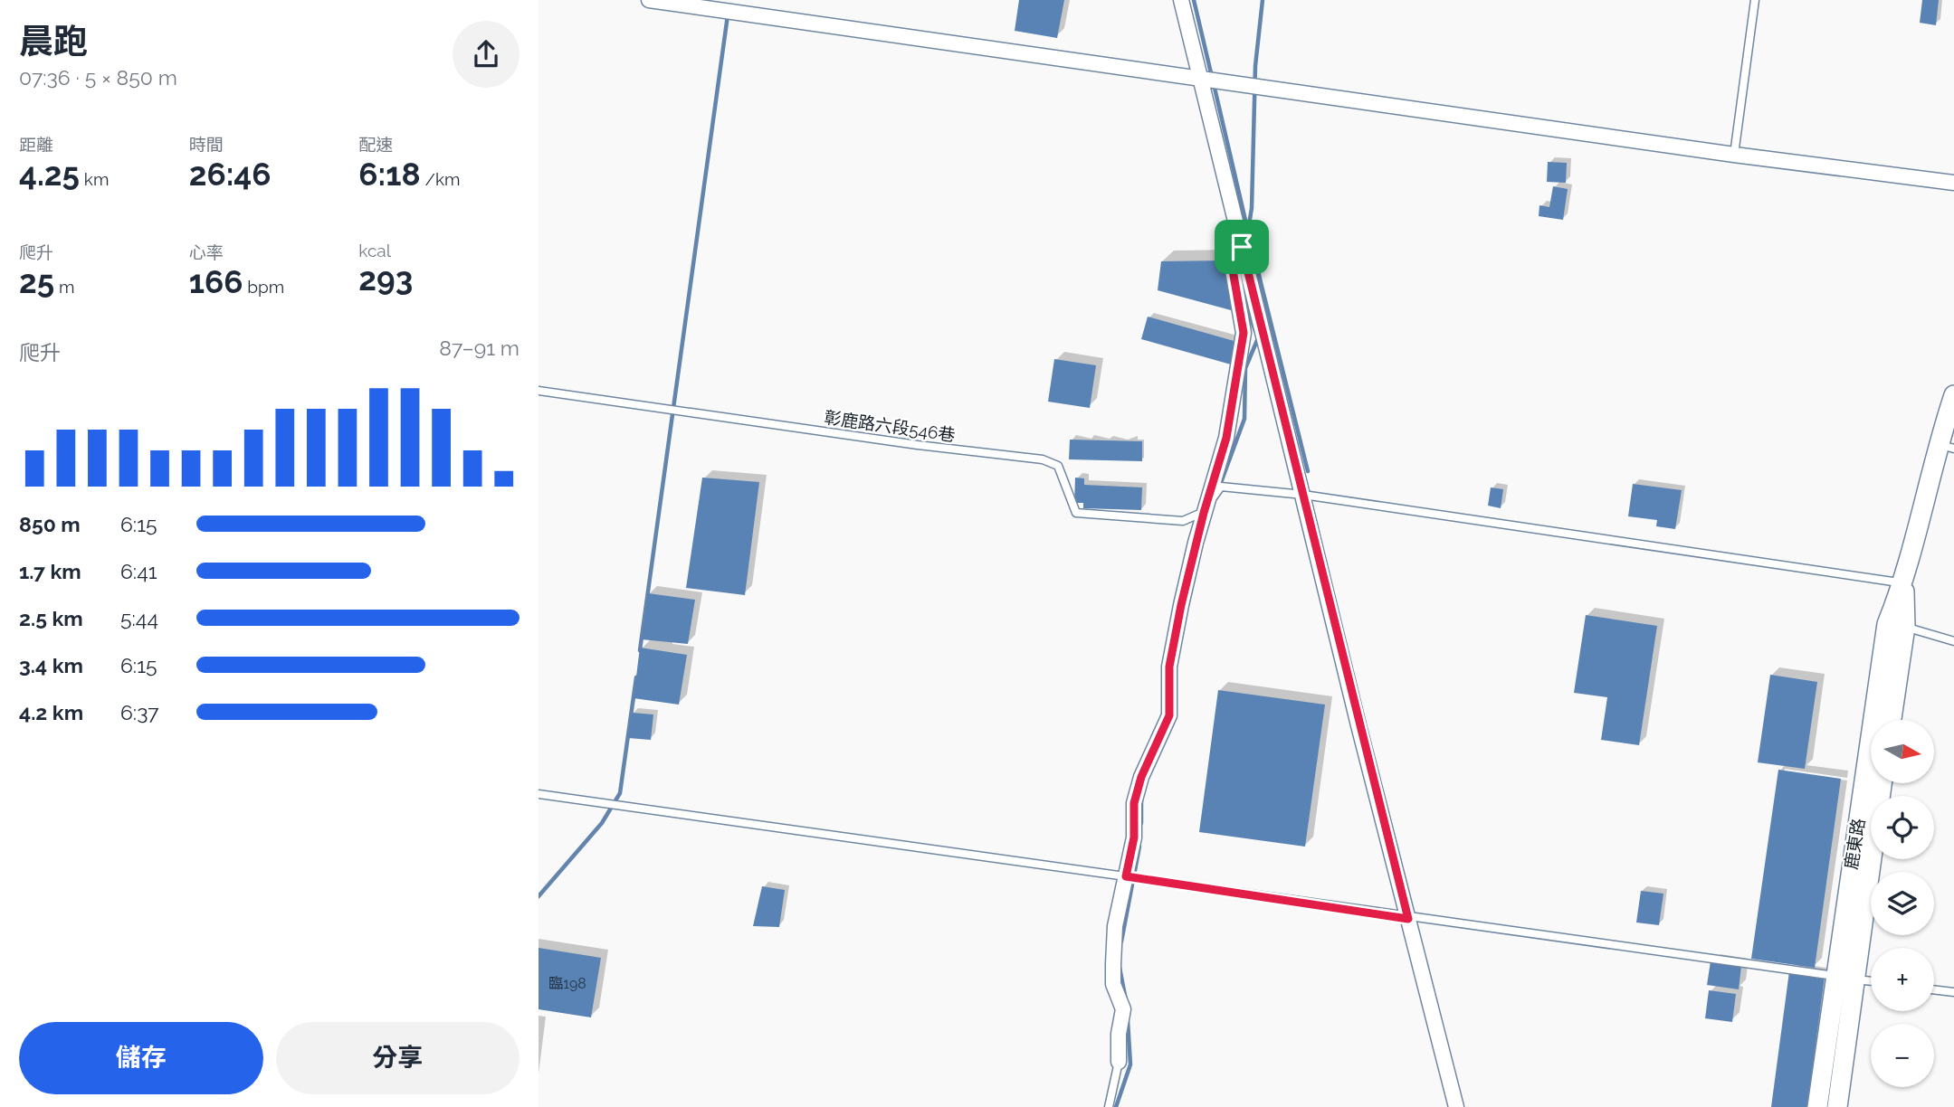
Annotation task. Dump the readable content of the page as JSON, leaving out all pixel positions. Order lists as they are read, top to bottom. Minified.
{"streets":{"street":["鹿東路"],"lane":["彰鹿路六段546巷"]},"house_numbers":["臨198"],"north":"right","page":{"heading":["晨跑","07:36 · 5 × 850 m"],"stats":[["距離","4.25 km"],["時間","26:46"],["配速","6:18 /km"],["爬升","25 m"],["心率","166 bpm"],["kcal","293"]],"chart":["爬升","87–91 m"],"list":[{"name":"850 m","note":"6:15"},{"name":"1.7 km","note":"6:41"},{"name":"2.5 km","note":"5:44"},{"name":"3.4 km","note":"6:15"},{"name":"4.2 km","note":"6:37"}],"map_buttons":["+","−"],"buttons":["儲存","分享"]}}
